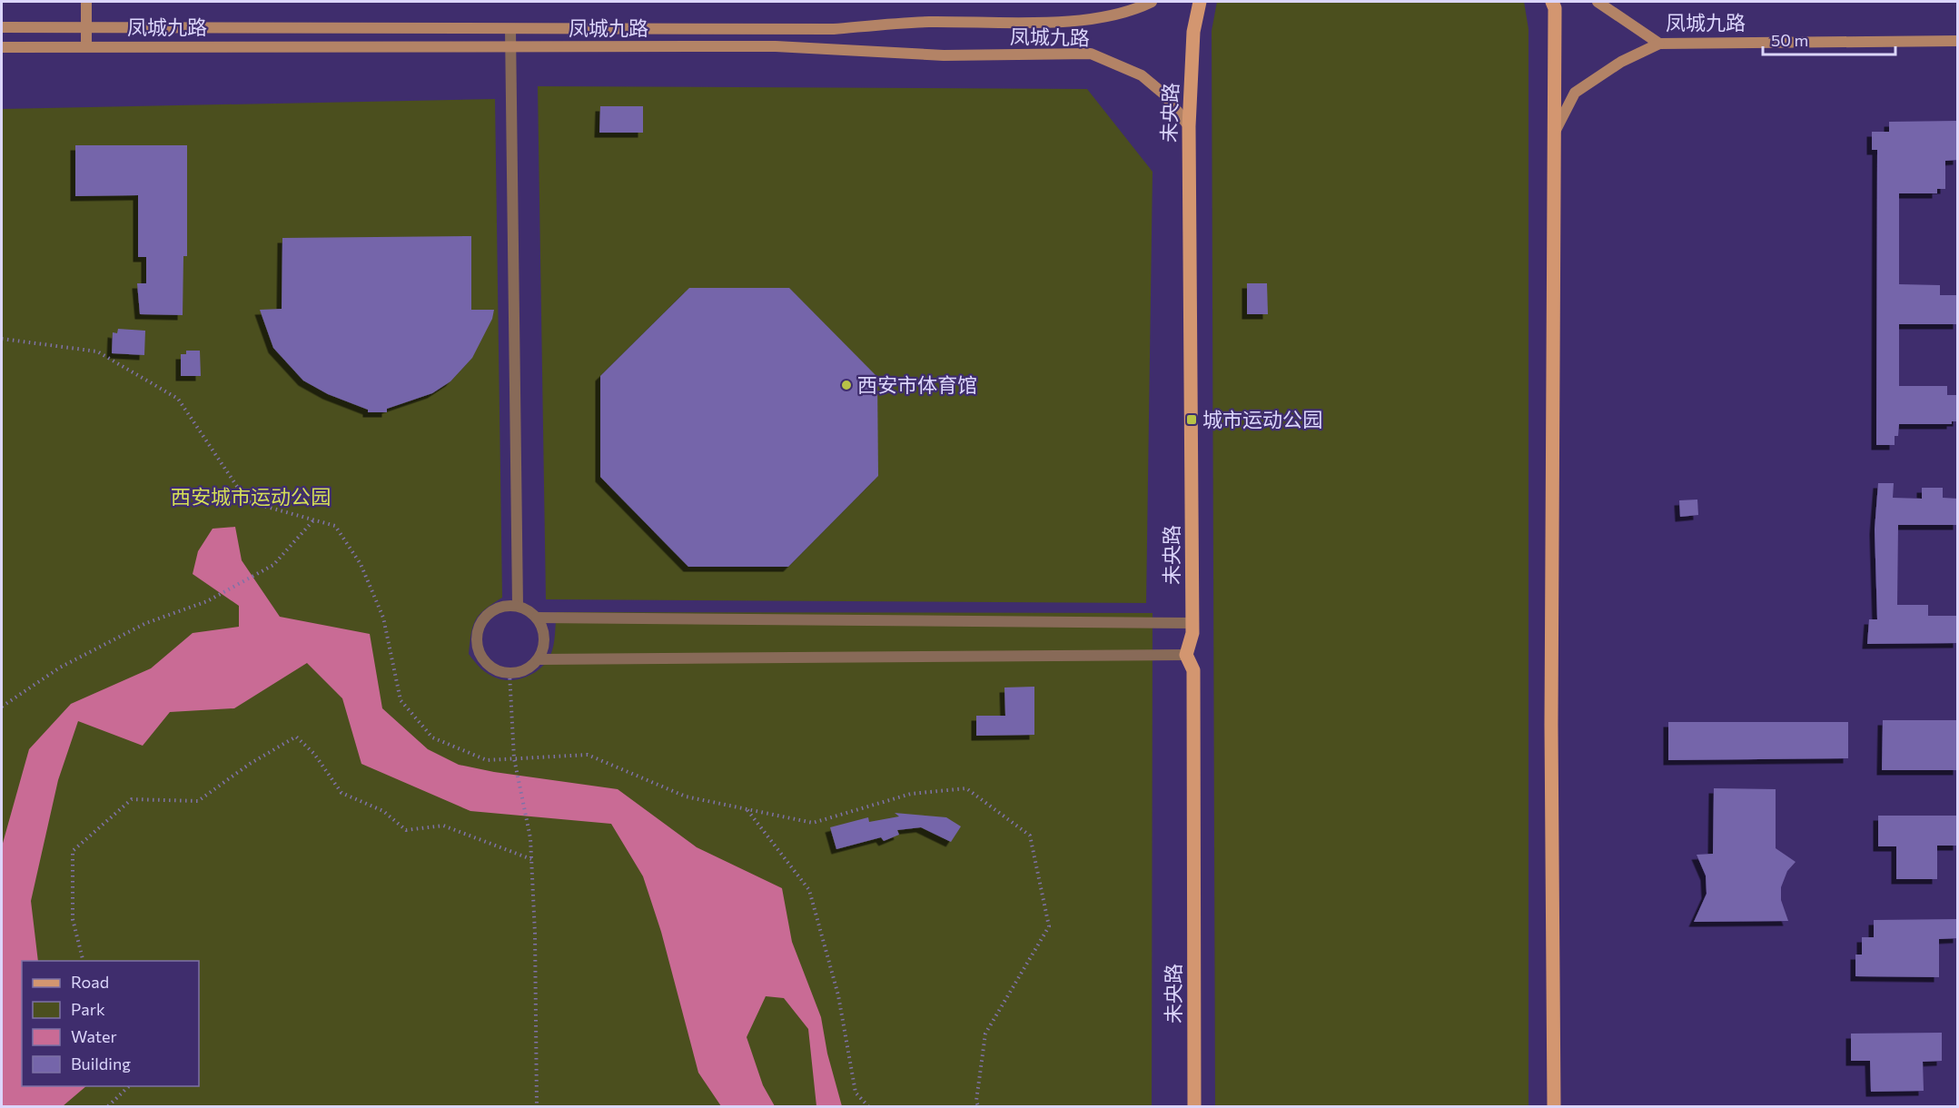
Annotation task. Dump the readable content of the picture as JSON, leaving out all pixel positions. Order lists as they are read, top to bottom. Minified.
{"streets":{"main road":["未央路"],"street":["凤城九路"]},"crossings":[["凤城九路","未央路"]],"parks":["西安城市运动公园"],"places":{"other":["西安市体育馆"],"transit":["城市运动公园"]},"legend":["Road","Park","Water","Building"],"scale_bar":"50 m"}
